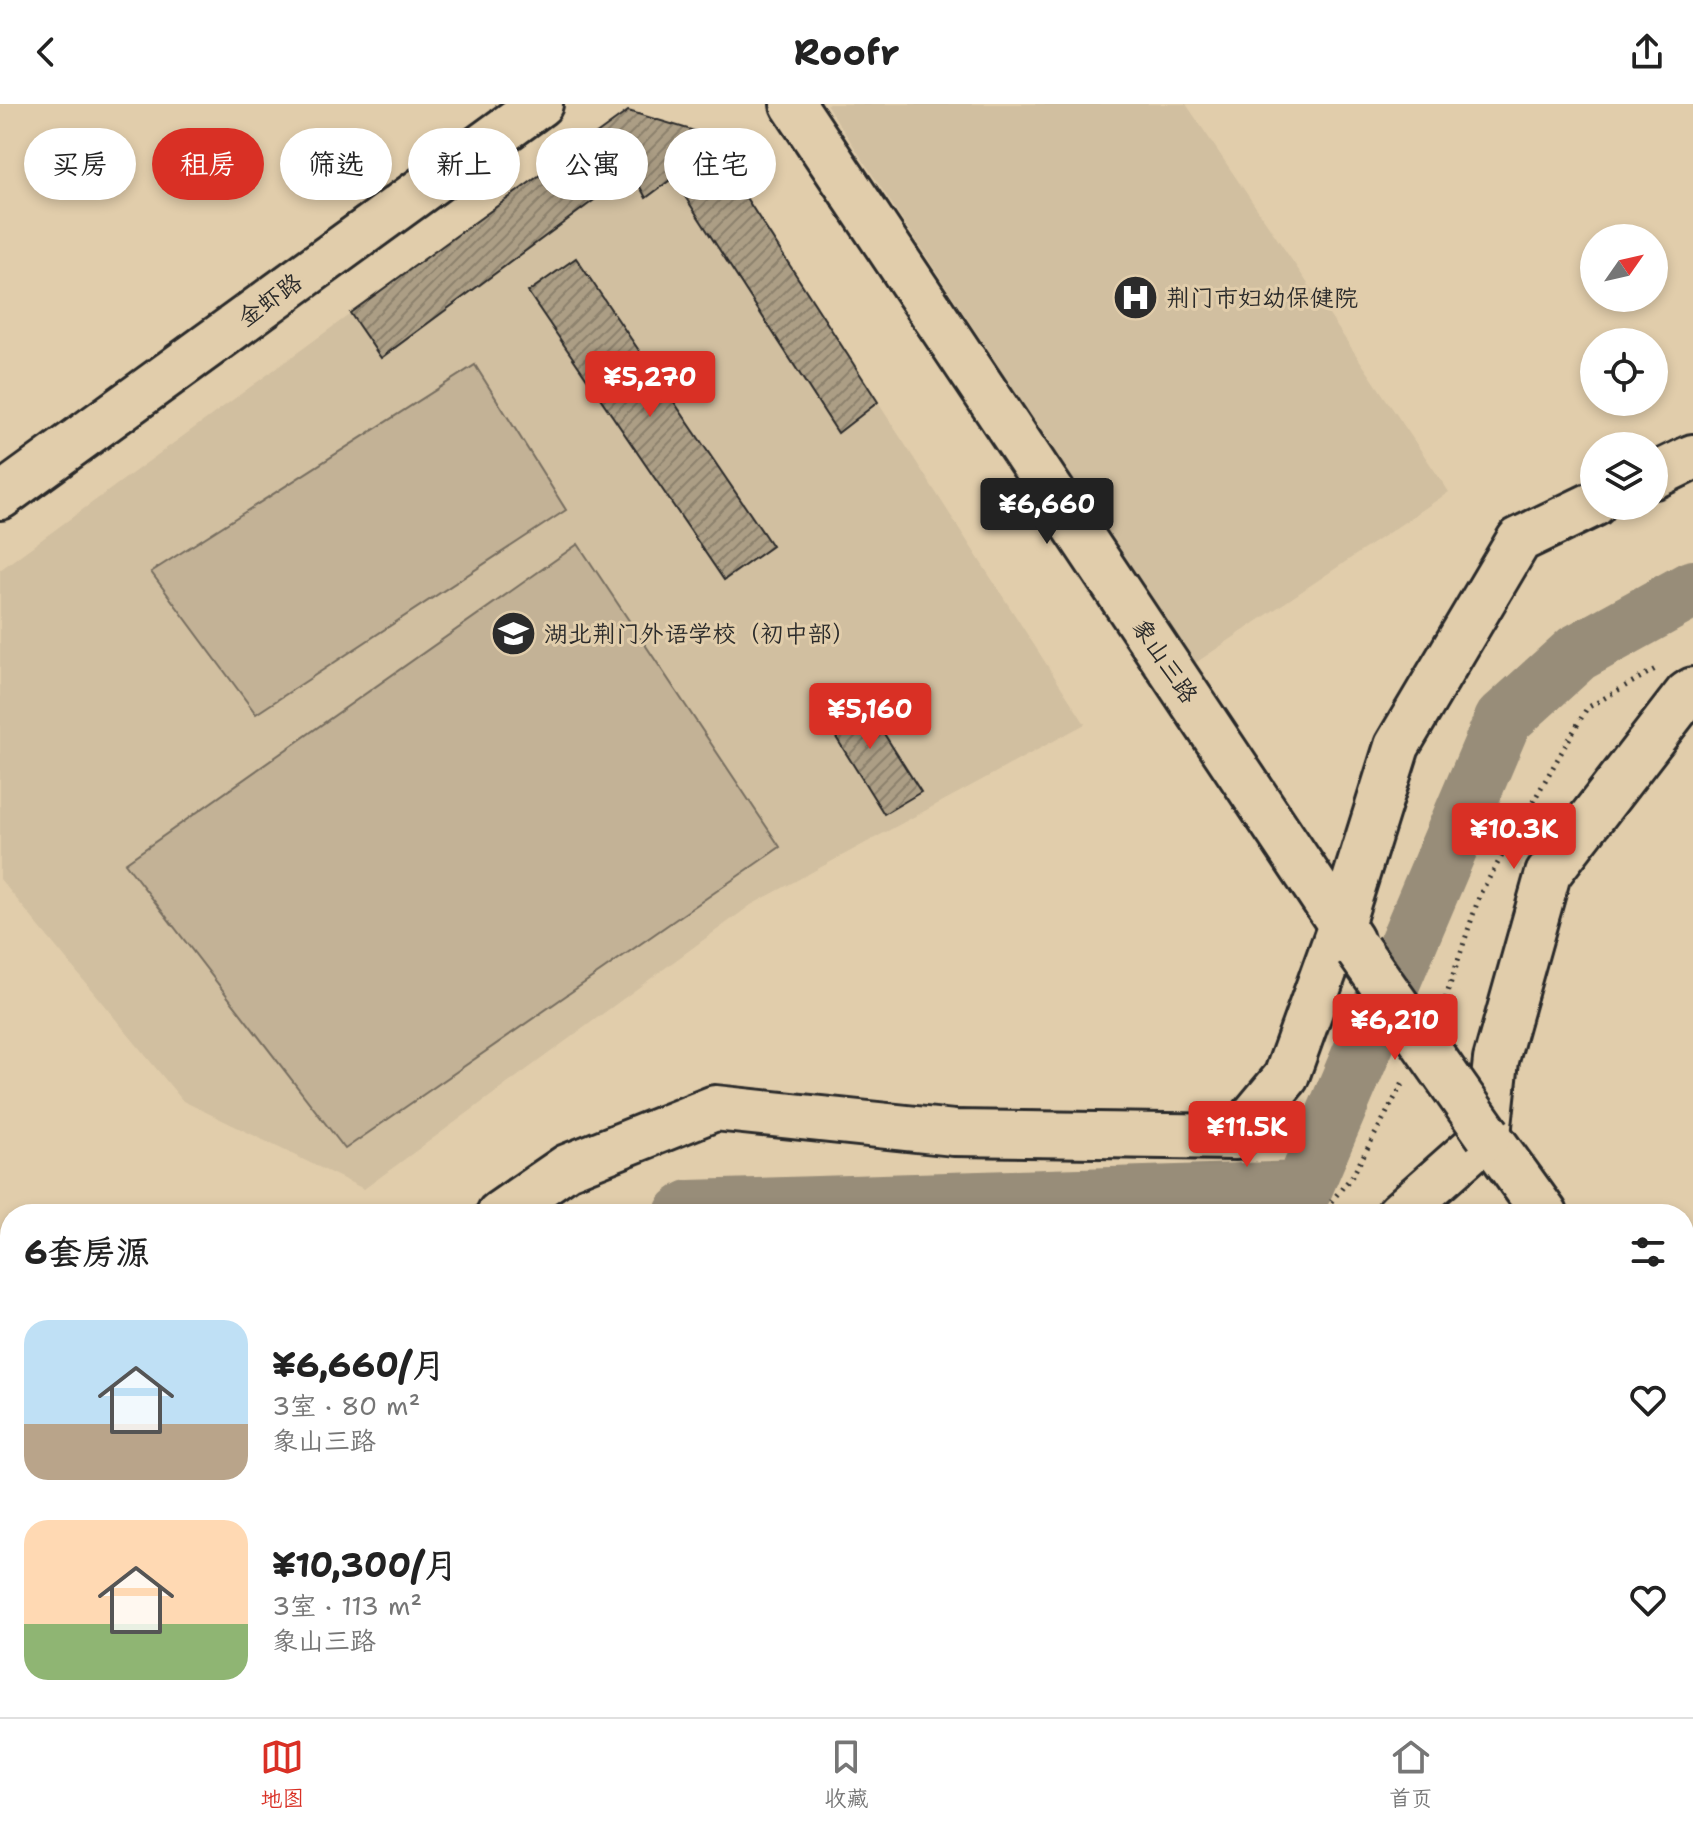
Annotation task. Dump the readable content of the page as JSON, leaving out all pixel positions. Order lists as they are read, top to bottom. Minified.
{"streets":{"street":["金虾路","象山三路"]},"places":{"hospital":["荆门市妇幼保健院"],"school or university":["湖北荆门外语学校（初中部）"]},"north":"top right","page":{"header":"Roofr","chip":["买房","租房","筛选","新上","公寓","住宅"],"price":["¥5,270","¥6,660","¥5,160","¥10.3K","¥6,210","¥11.5K"],"heading":"6套房源","list":[{"name":"¥6,660/月","note":"3室 · 80 m² · 象山三路"},{"name":"¥10,300/月","note":"3室 · 113 m² · 象山三路"}],"tabs":["地图","收藏","首页"]}}
